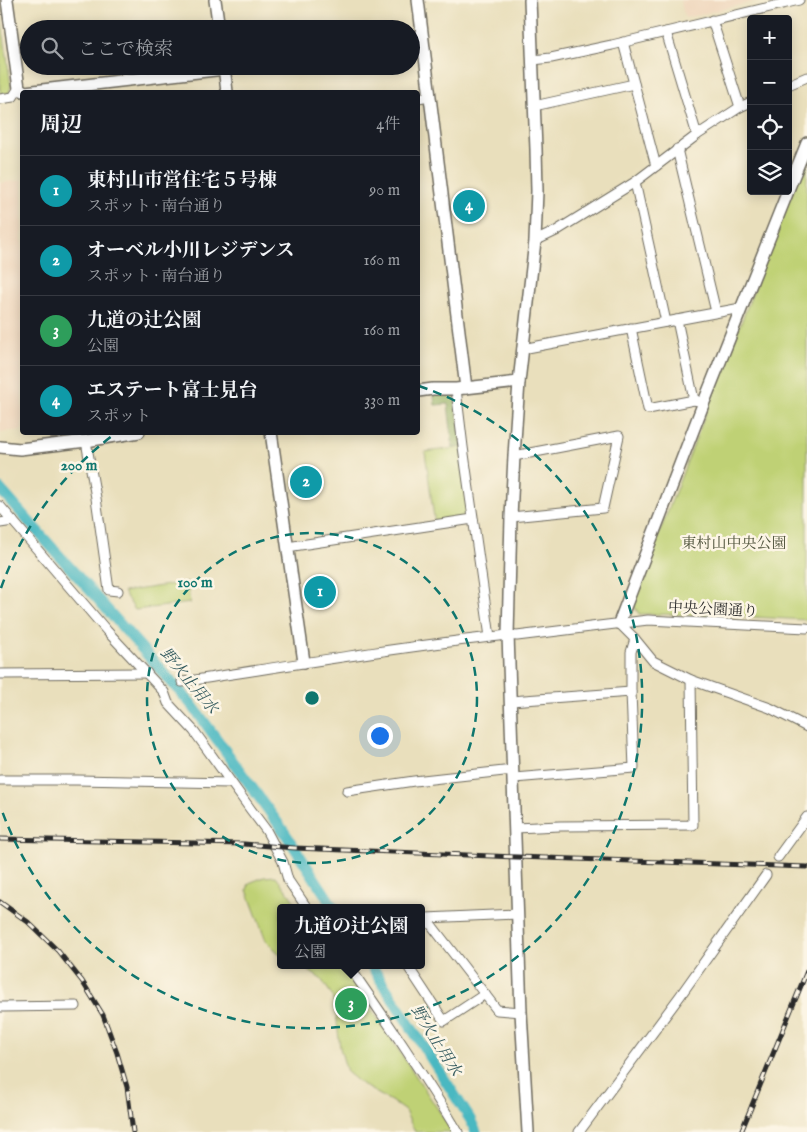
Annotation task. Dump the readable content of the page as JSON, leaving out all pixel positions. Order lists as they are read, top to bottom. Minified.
{"streets":{"street":["中央公園通り"]},"water":["野火止用水"],"parks":["東村山中央公園"],"page":{"map_buttons":["+","−"],"search":"ここで検索","heading":["周辺","4件"],"list":[{"mark":"1","name":"東村山市営住宅５号棟","note":"スポット · 南台通り","value":"90 m"},{"mark":"2","name":"オーベル小川レジデンス","note":"スポット · 南台通り","value":"160 m"},{"mark":"3","name":"九道の辻公園","note":"公園","value":"160 m"},{"mark":"4","name":"エステート富士見台","note":"スポット","value":"330 m"}],"pins":["4","2","1","3"],"popup":["九道の辻公園","公園"]},"rings":["200 m","100 m"]}
